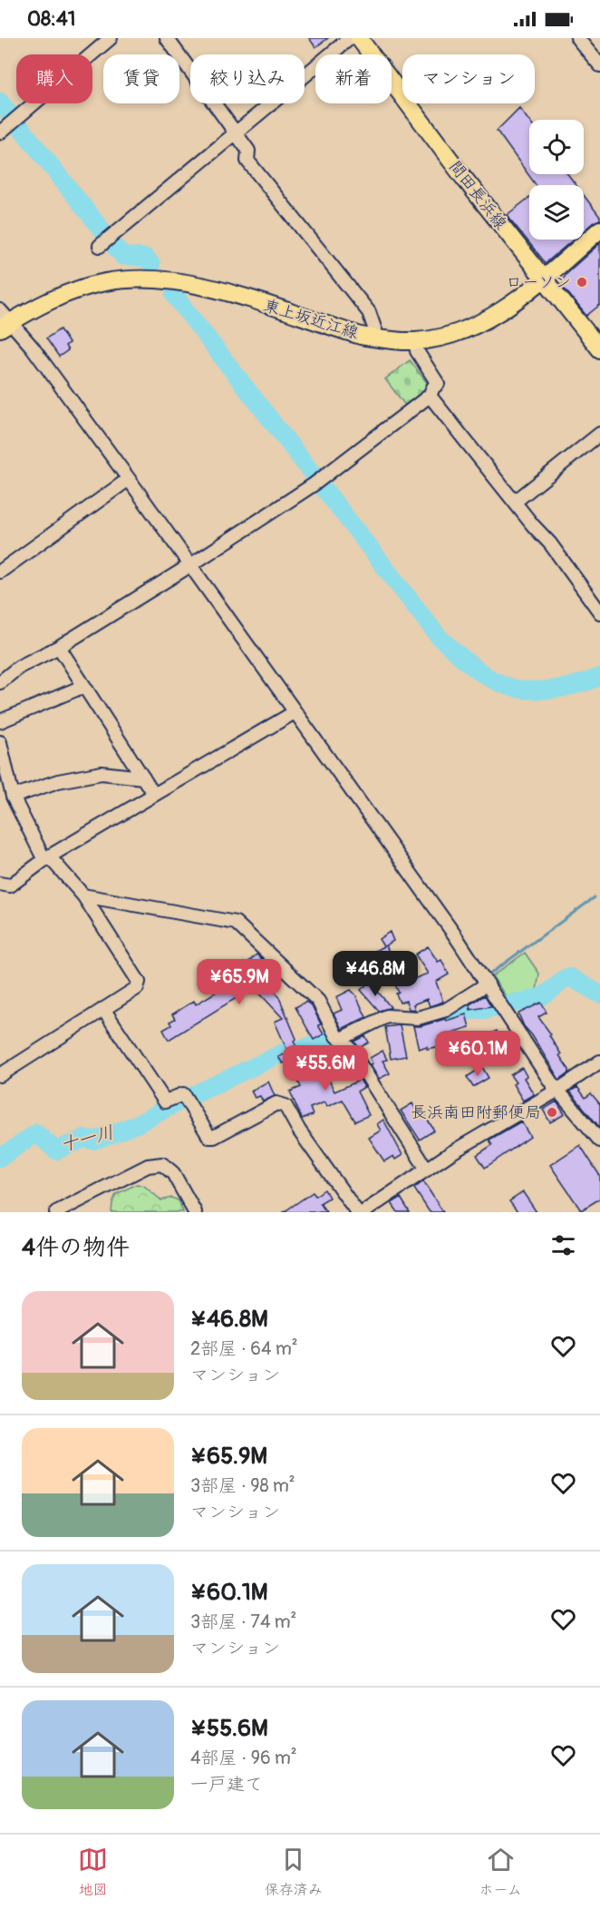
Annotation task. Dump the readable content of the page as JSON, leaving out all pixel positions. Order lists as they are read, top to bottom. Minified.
{"streets":{"main road":["間田長浜線","東上坂近江線"]},"crossings":[["間田長浜線","東上坂近江線"]],"water":["十一川"],"places":["ローソン","長浜南田附郵便局"],"page":{"status":"08:41","chip":["購入","賃貸","絞り込み","新着","マンション"],"price":["¥46.8M","¥65.9M","¥60.1M","¥55.6M"],"heading":"4件の物件","list":[{"name":"¥46.8M","note":"2部屋 · 64 m² · マンション"},{"name":"¥65.9M","note":"3部屋 · 98 m² · マンション"},{"name":"¥60.1M","note":"3部屋 · 74 m² · マンション"},{"name":"¥55.6M","note":"4部屋 · 96 m² · 一戸建て"}],"tabs":["地図","保存済み","ホーム"]}}
